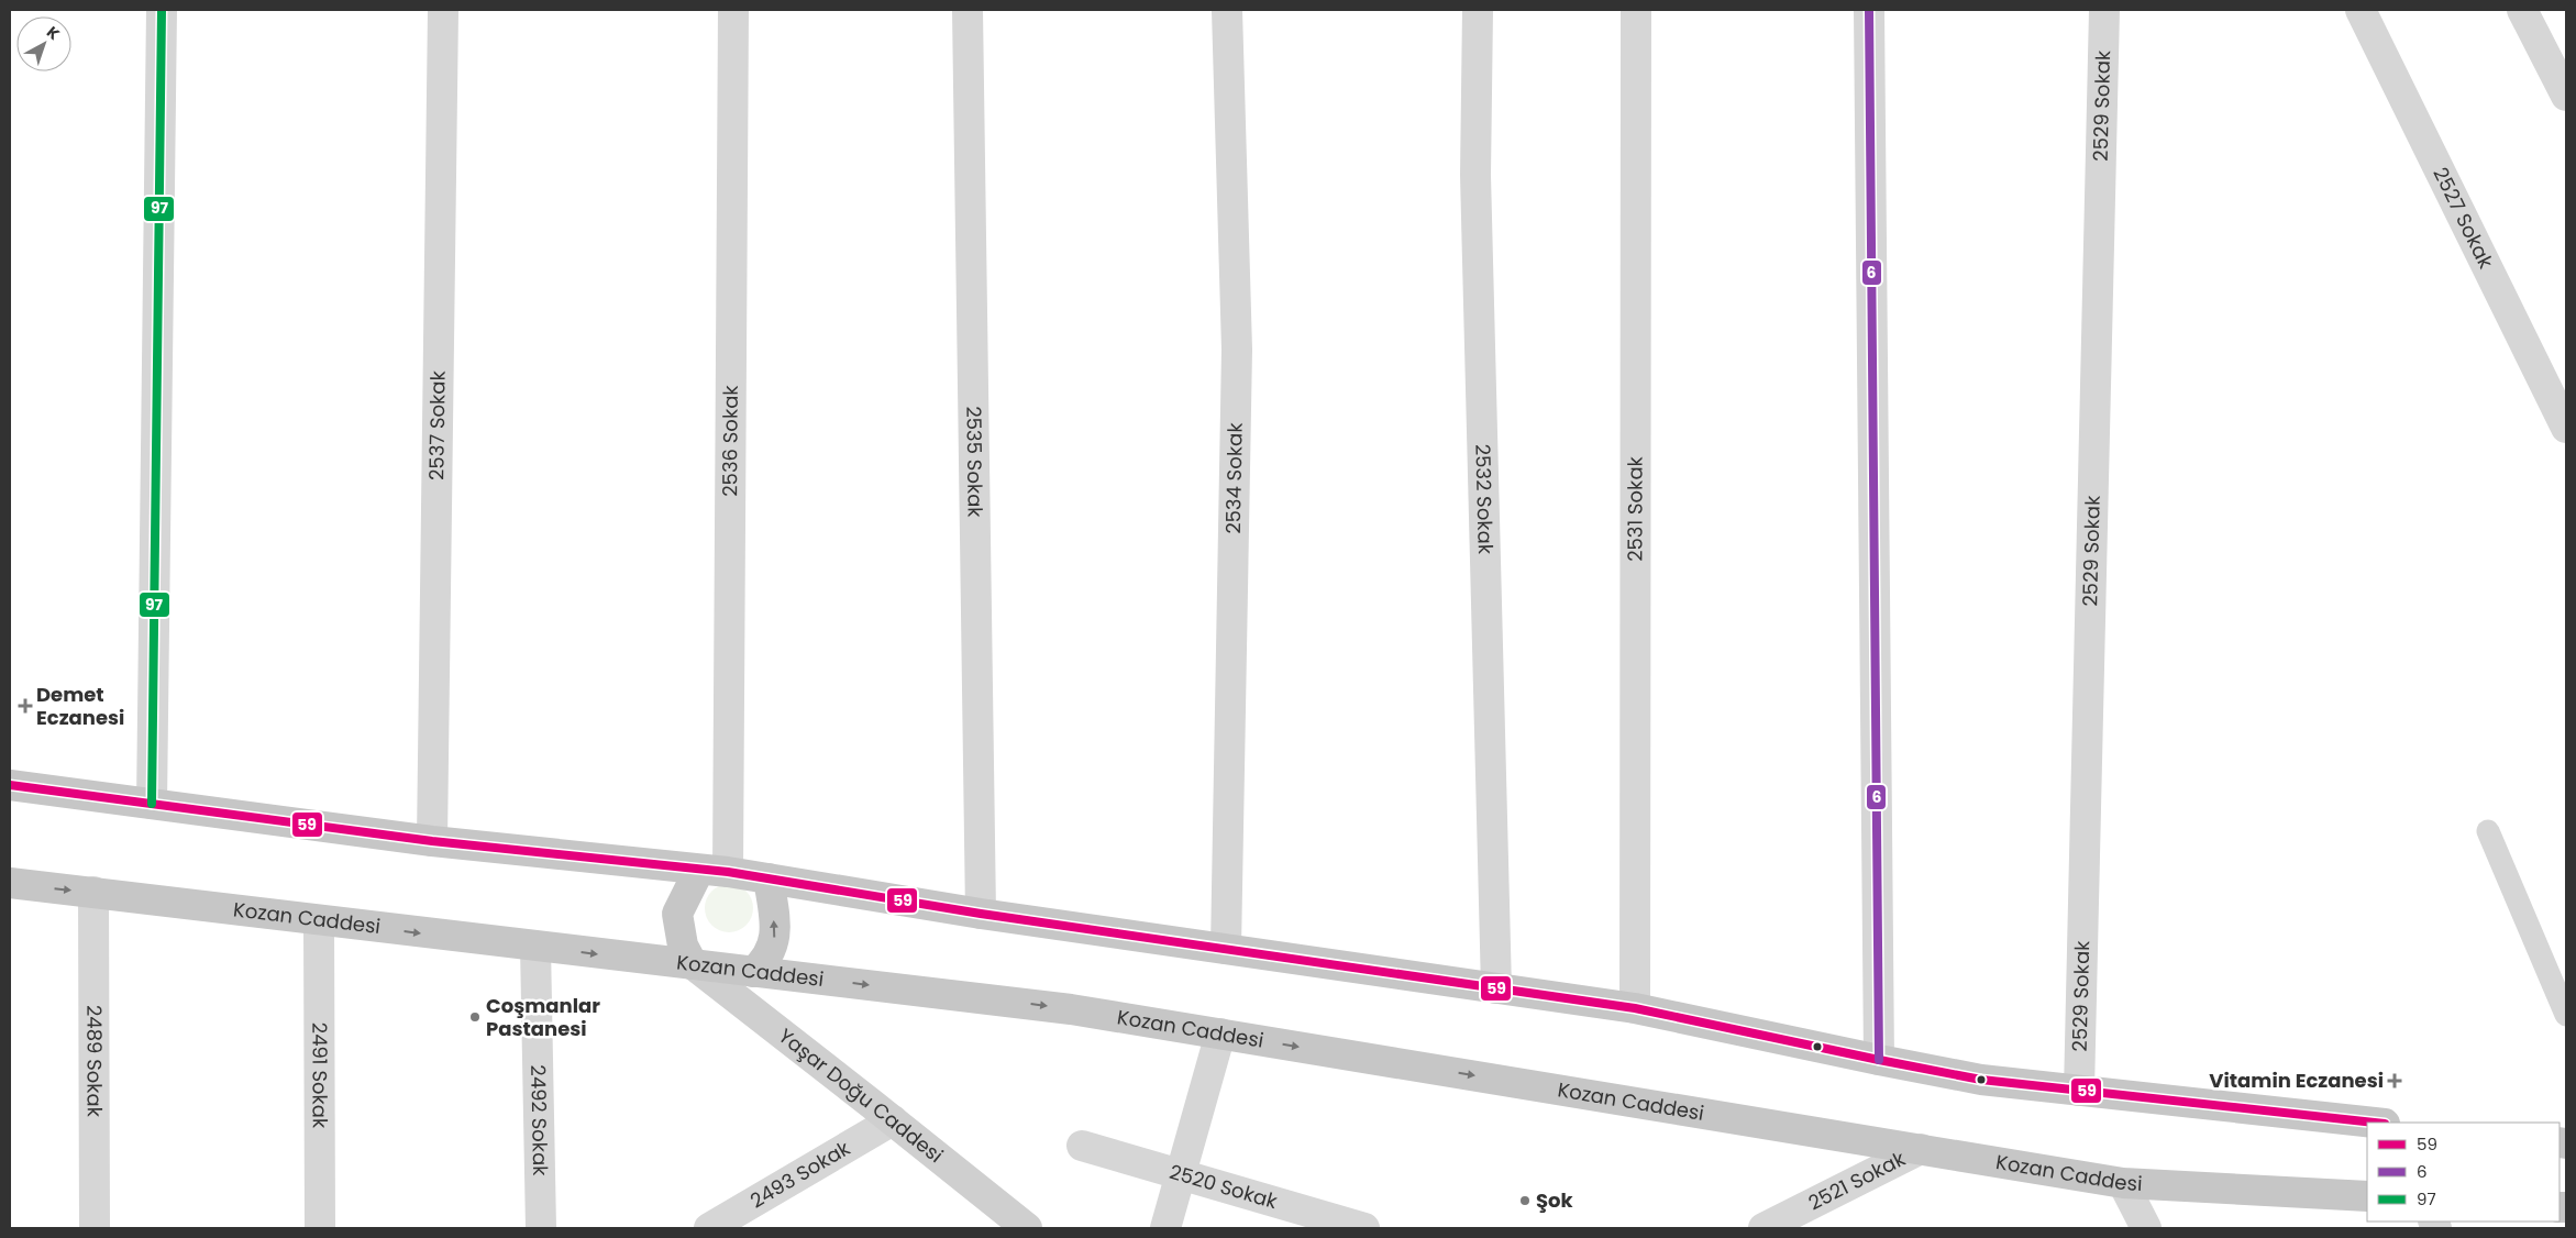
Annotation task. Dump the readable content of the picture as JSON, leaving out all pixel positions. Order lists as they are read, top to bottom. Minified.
{"streets":{"highway":["Kozan Caddesi"],"main road":["Yaşar Doğu Caddesi"],"street":["2529 Sokak","2527 Sokak","2537 Sokak","2536 Sokak","2535 Sokak","2534 Sokak","2532 Sokak","2531 Sokak","2489 Sokak","2491 Sokak","2492 Sokak","2493 Sokak","2521 Sokak","2520 Sokak"]},"crossings":[["2536 Sokak","Kozan Caddesi"],["2536 Sokak","Yaşar Doğu Caddesi"],["Kozan Caddesi","2489 Sokak"],["Kozan Caddesi","2491 Sokak"],["Kozan Caddesi","Yaşar Doğu Caddesi"],["Kozan Caddesi","2492 Sokak"],["Kozan Caddesi","2521 Sokak"],["Yaşar Doğu Caddesi","2493 Sokak"]],"places":{"health":["Demet Eczanesi","Vitamin Eczanesi"],"other":["Coşmanlar Pastanesi","Şok"]},"lines":["transit line 6","transit line 97","transit line 59"],"legend":["59","6","97"],"north":"top right"}
